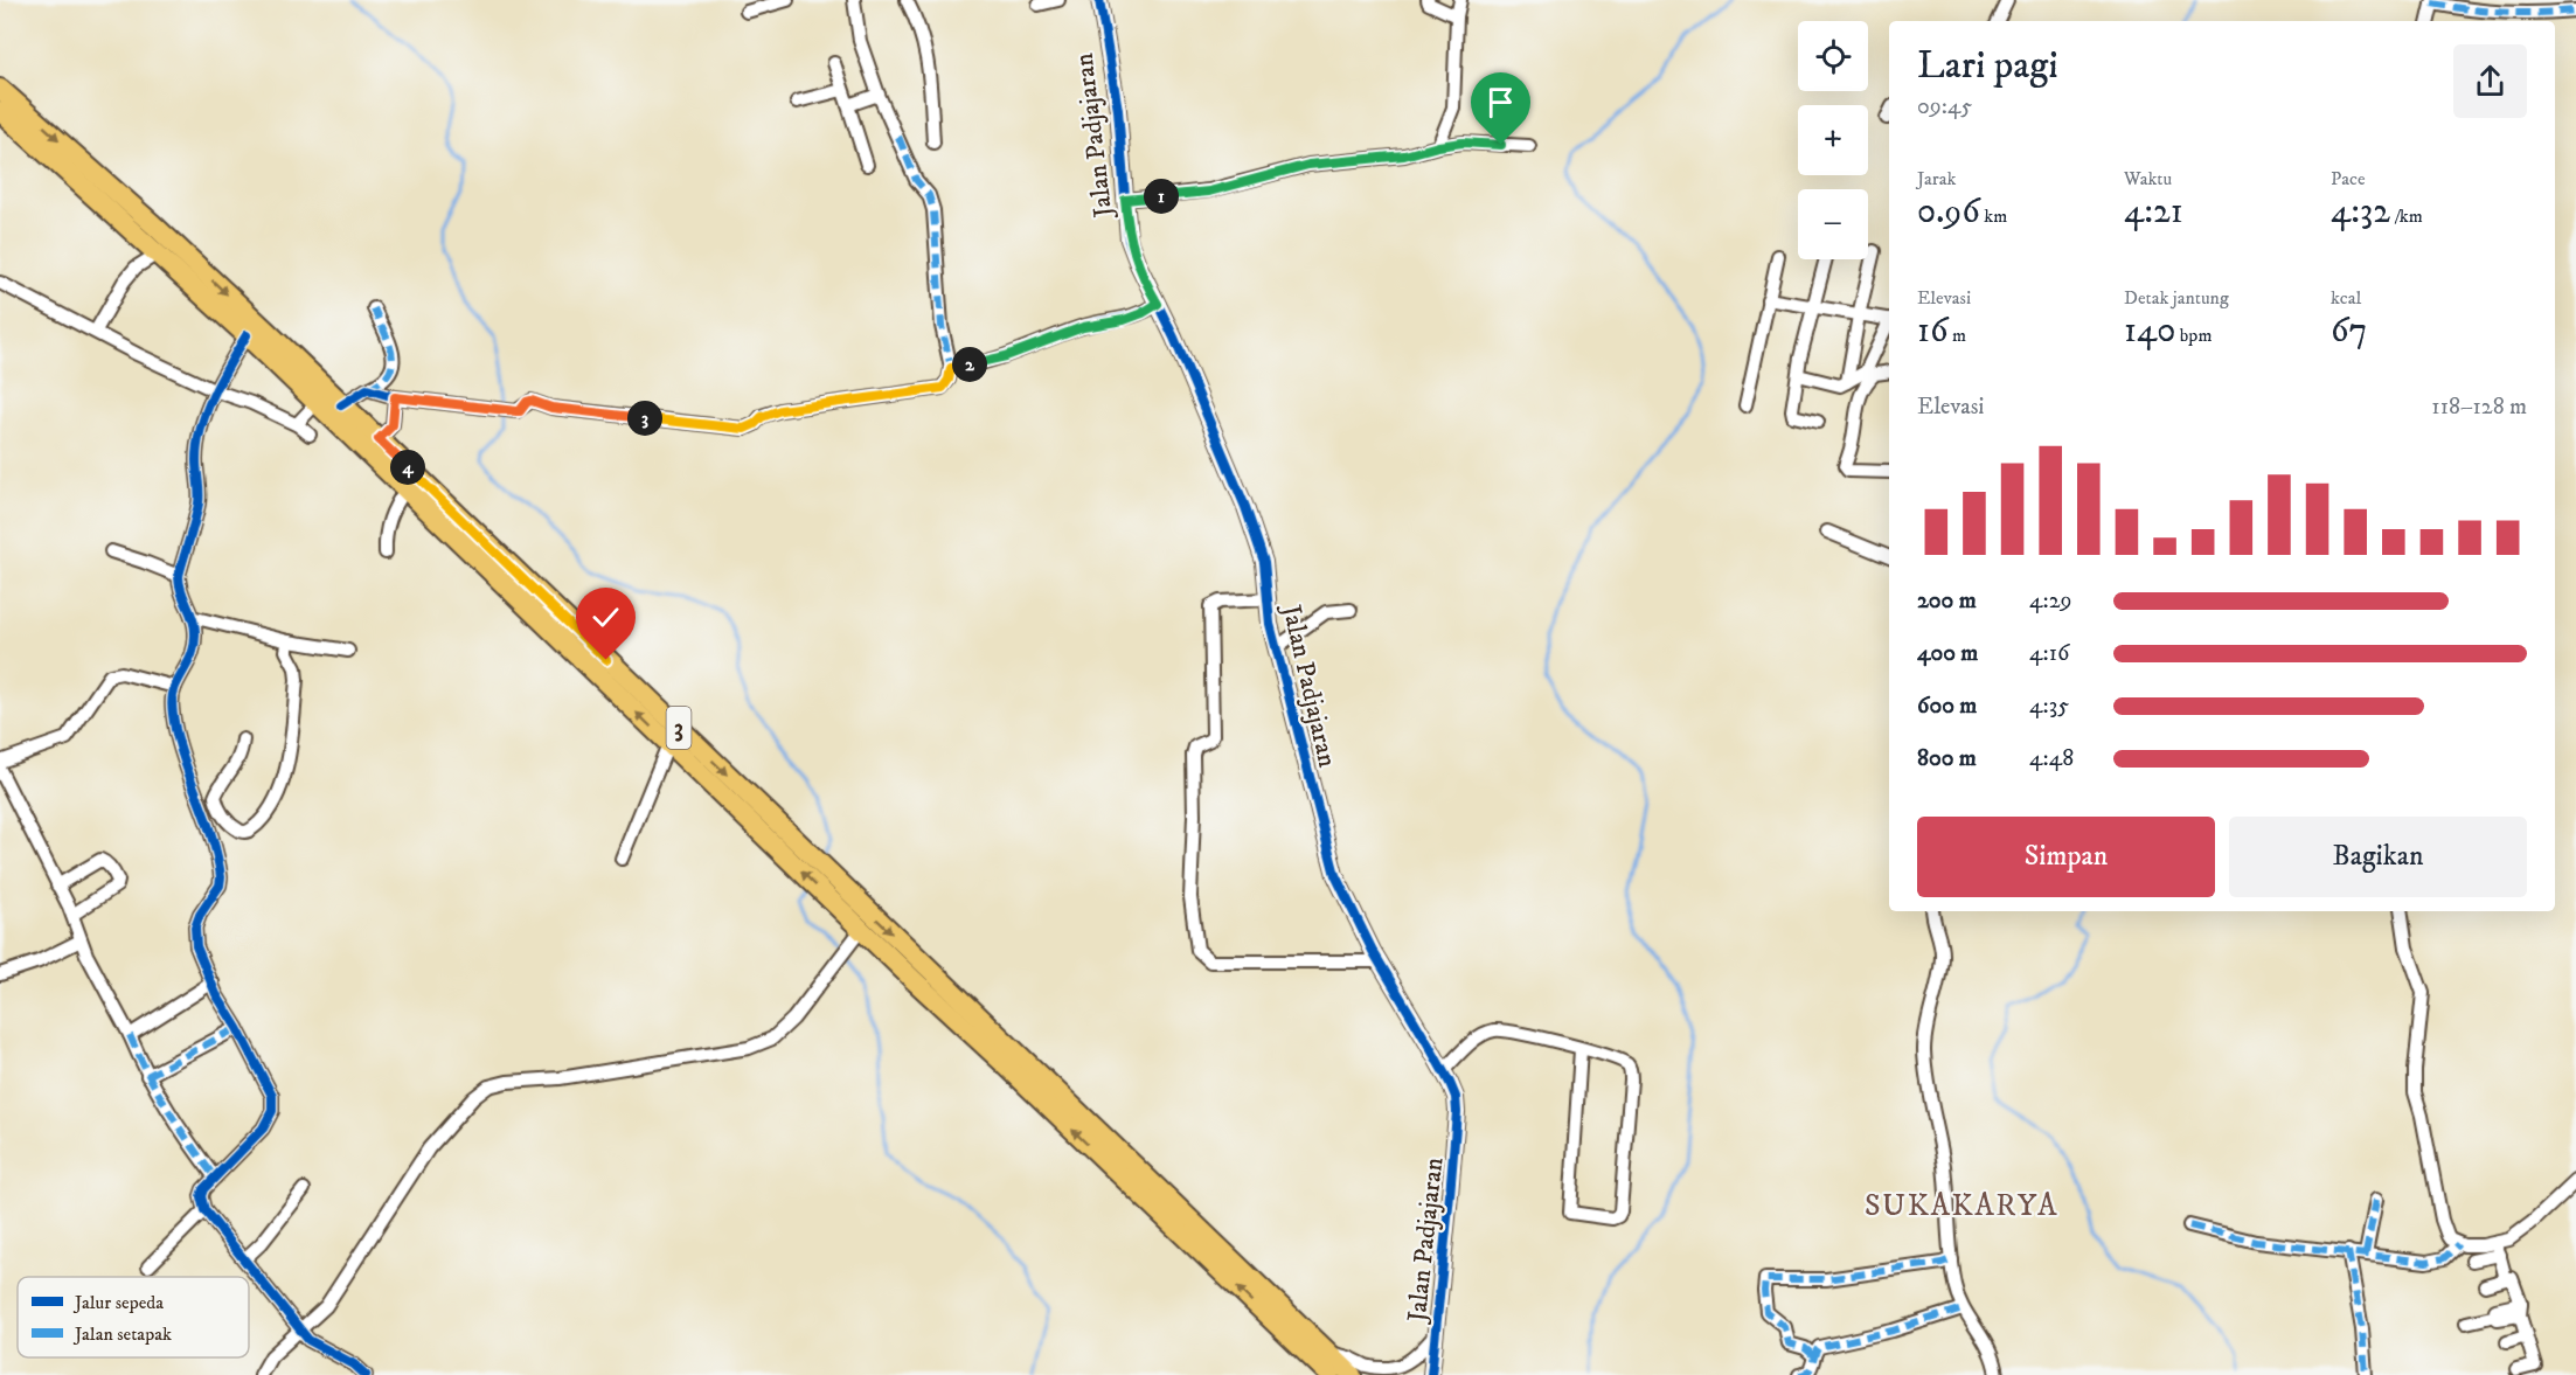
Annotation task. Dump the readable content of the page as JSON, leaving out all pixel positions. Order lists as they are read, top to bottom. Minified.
{"streets":{"main road":["3"],"street":["Jalan Padjajaran"]},"districts":["SUKAKARYA"],"legend":["Jalur sepeda","Jalan setapak"],"page":{"map_buttons":["+","−"],"heading":["Lari pagi","09:45"],"stats":[["Jarak","0.96 km"],["Waktu","4:21"],["Pace","4:32 /km"],["Elevasi","16 m"],["Detak jantung","140 bpm"],["kcal","67"]],"pins":["1","2","3","4"],"chart":["Elevasi","118–128 m"],"list":[{"name":"200 m","note":"4:29"},{"name":"400 m","note":"4:16"},{"name":"600 m","note":"4:35"},{"name":"800 m","note":"4:48"}],"buttons":["Simpan","Bagikan"]}}
